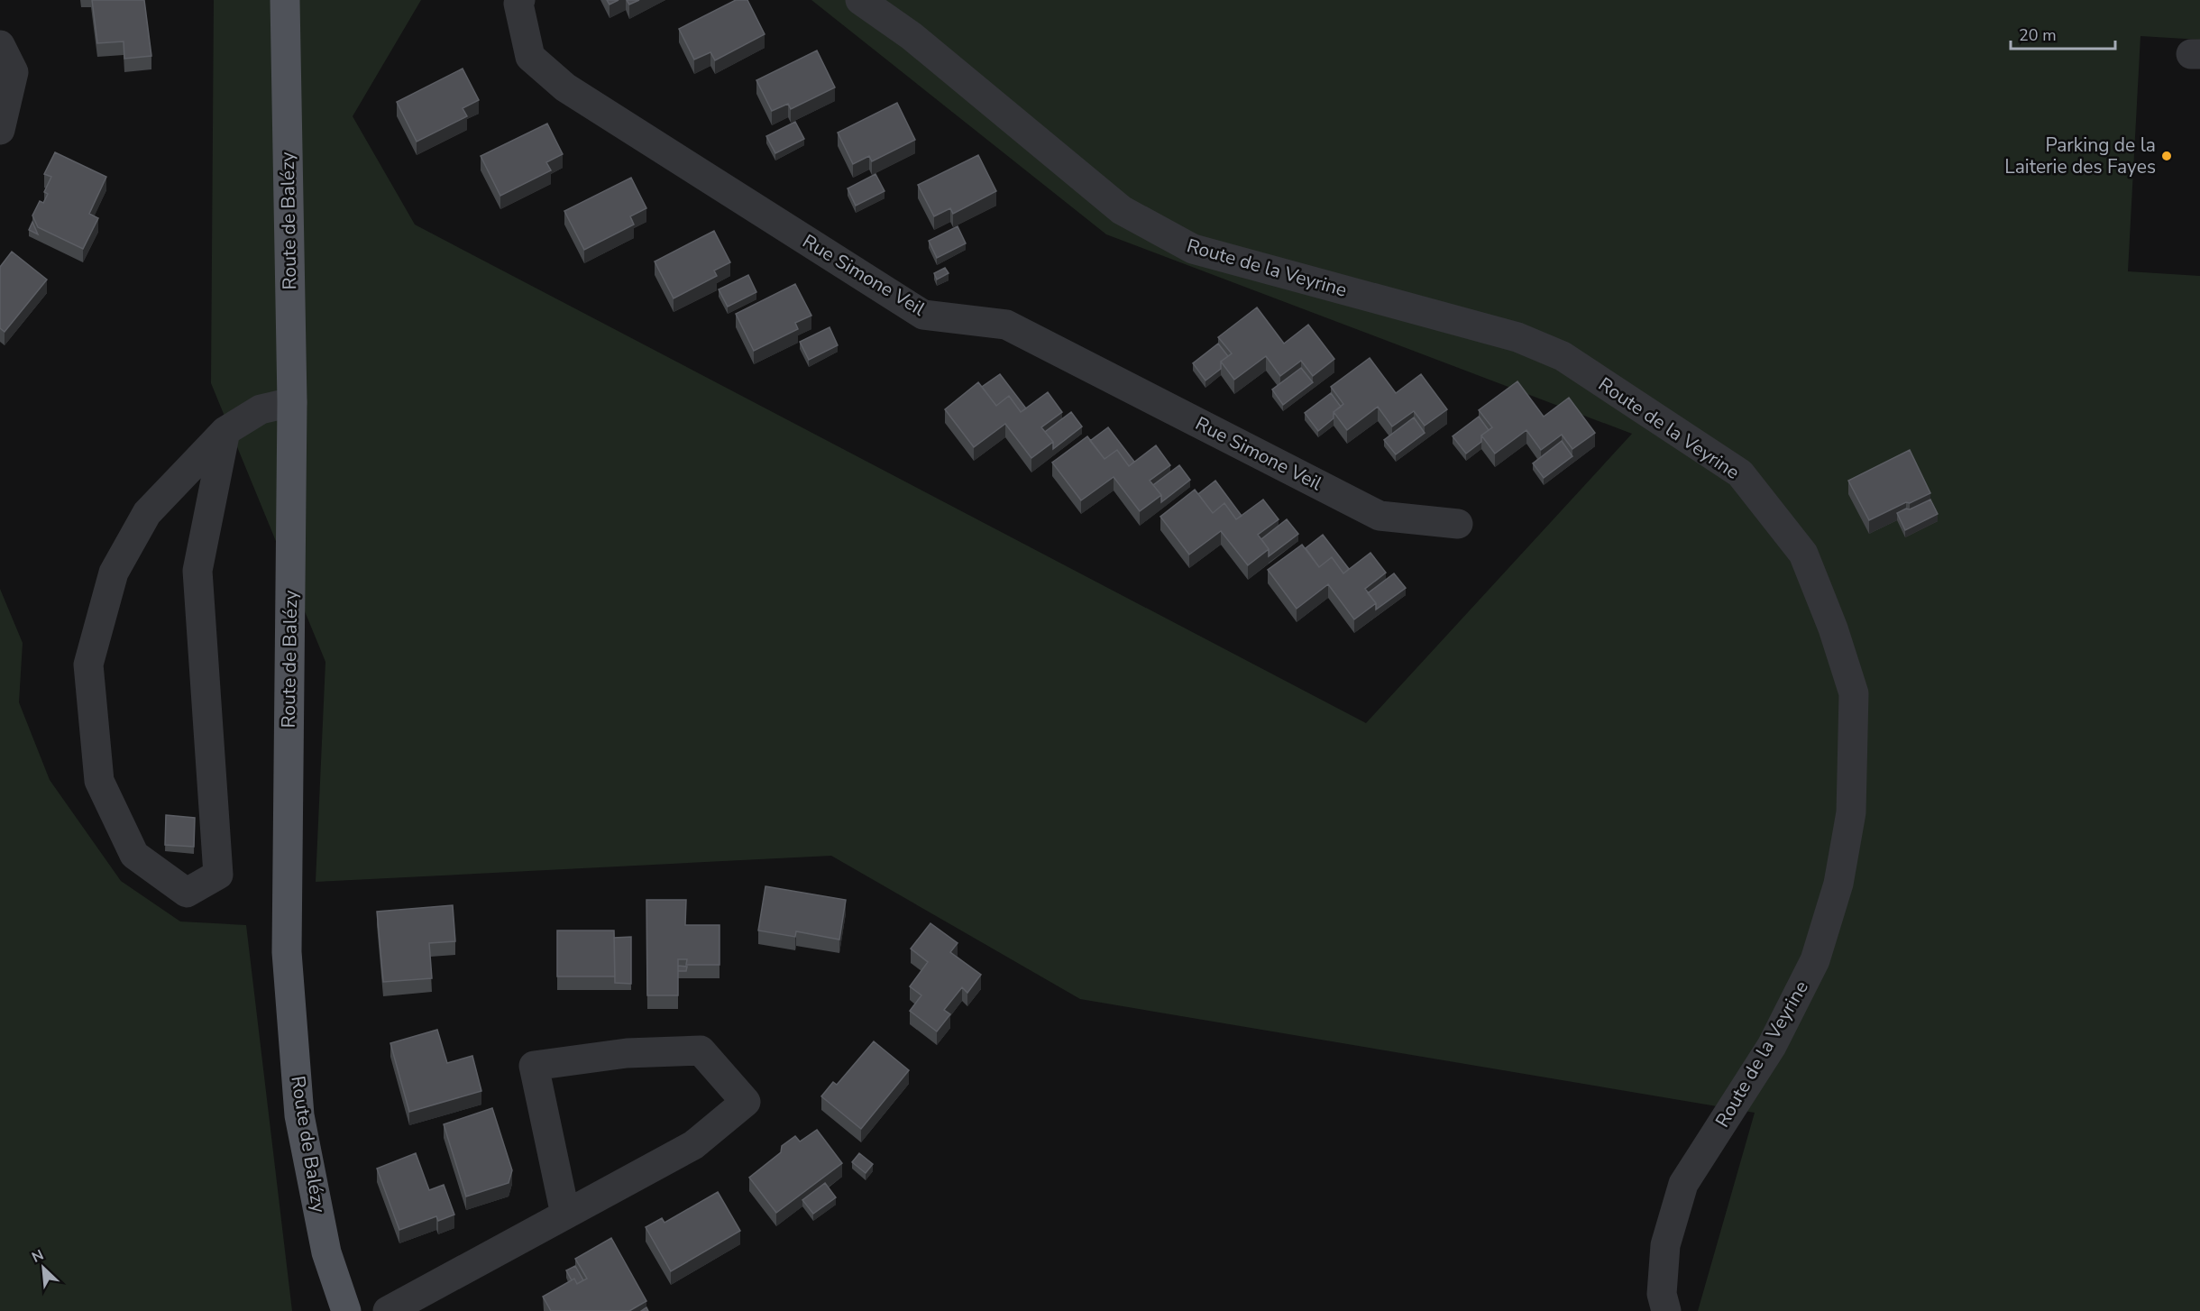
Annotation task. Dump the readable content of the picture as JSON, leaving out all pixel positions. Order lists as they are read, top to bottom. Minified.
{"streets":{"main road":["Route de Balézy"],"street":["Route de la Veyrine","Rue Simone Veil"]},"places":["Parking de la Laiterie des Fayes"],"scale_bar":"20 m","north":"top left"}
